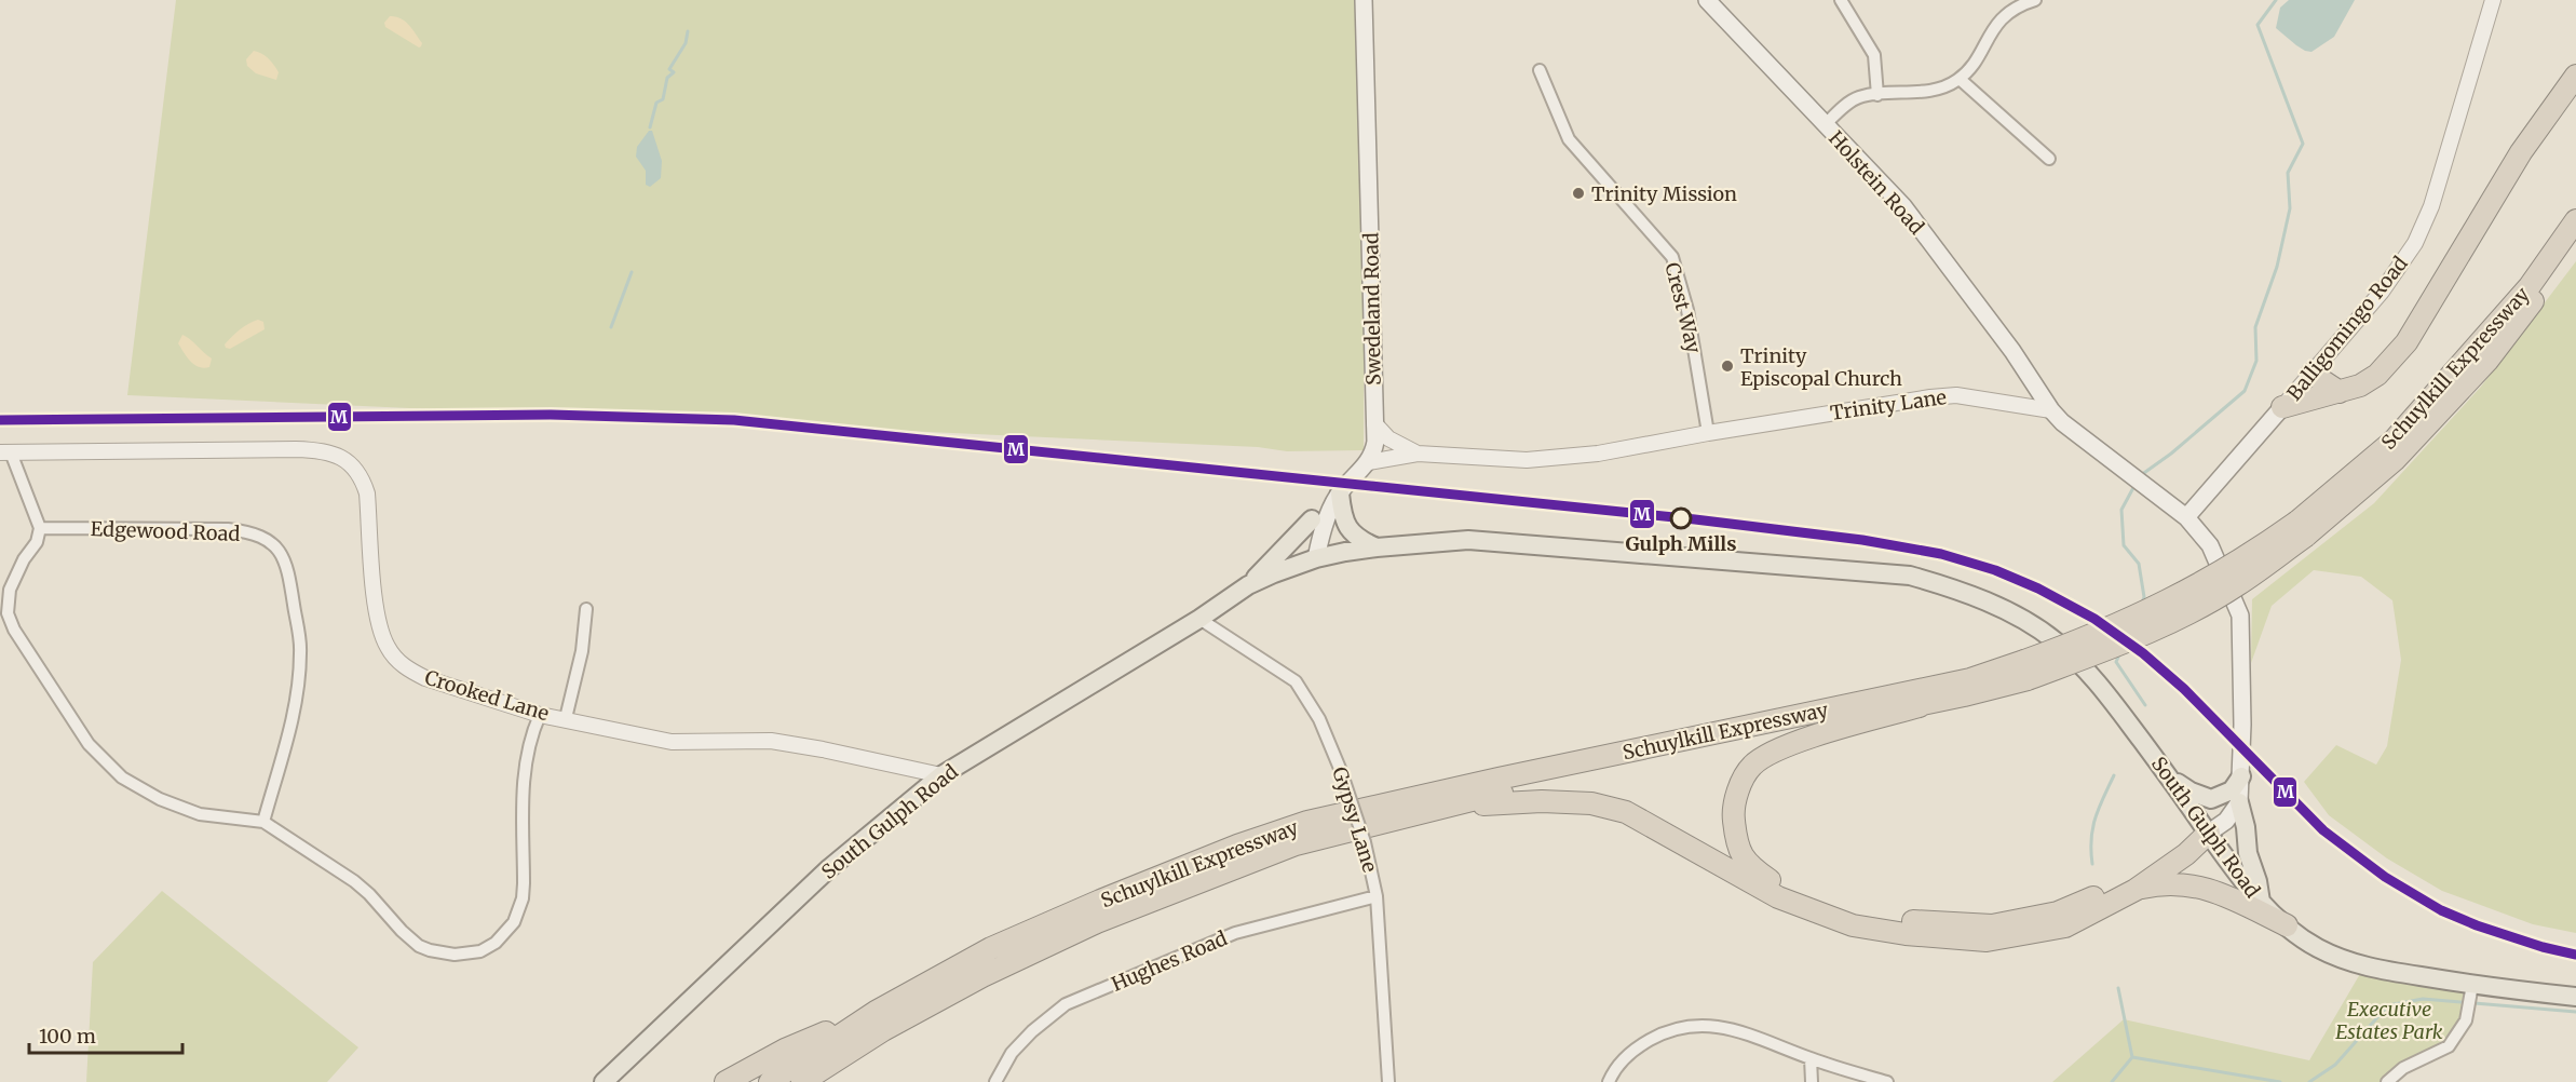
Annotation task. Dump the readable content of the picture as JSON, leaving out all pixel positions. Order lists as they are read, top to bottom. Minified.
{"streets":{"highway":["Schuylkill Expressway"],"main road":["Holstein Road","Swedeland Road","Balligomingo Road","South Gulph Road"],"street":["Crest Way","Trinity Lane","Edgewood Road","Crooked Lane","Gypsy Lane","Hughes Road"]},"crossings":[["Holstein Road","Trinity Lane"],["Crest Way","Trinity Lane"],["Swedeland Road","Trinity Lane"],["Crooked Lane","South Gulph Road"],["Gypsy Lane","South Gulph Road"],["Gypsy Lane","Hughes Road"]],"parks":["Executive Estates Park"],"places":["Trinity Mission","Trinity Episcopal Church","Gulph Mills"],"lines":["transit line M"],"scale_bar":"100 m"}
